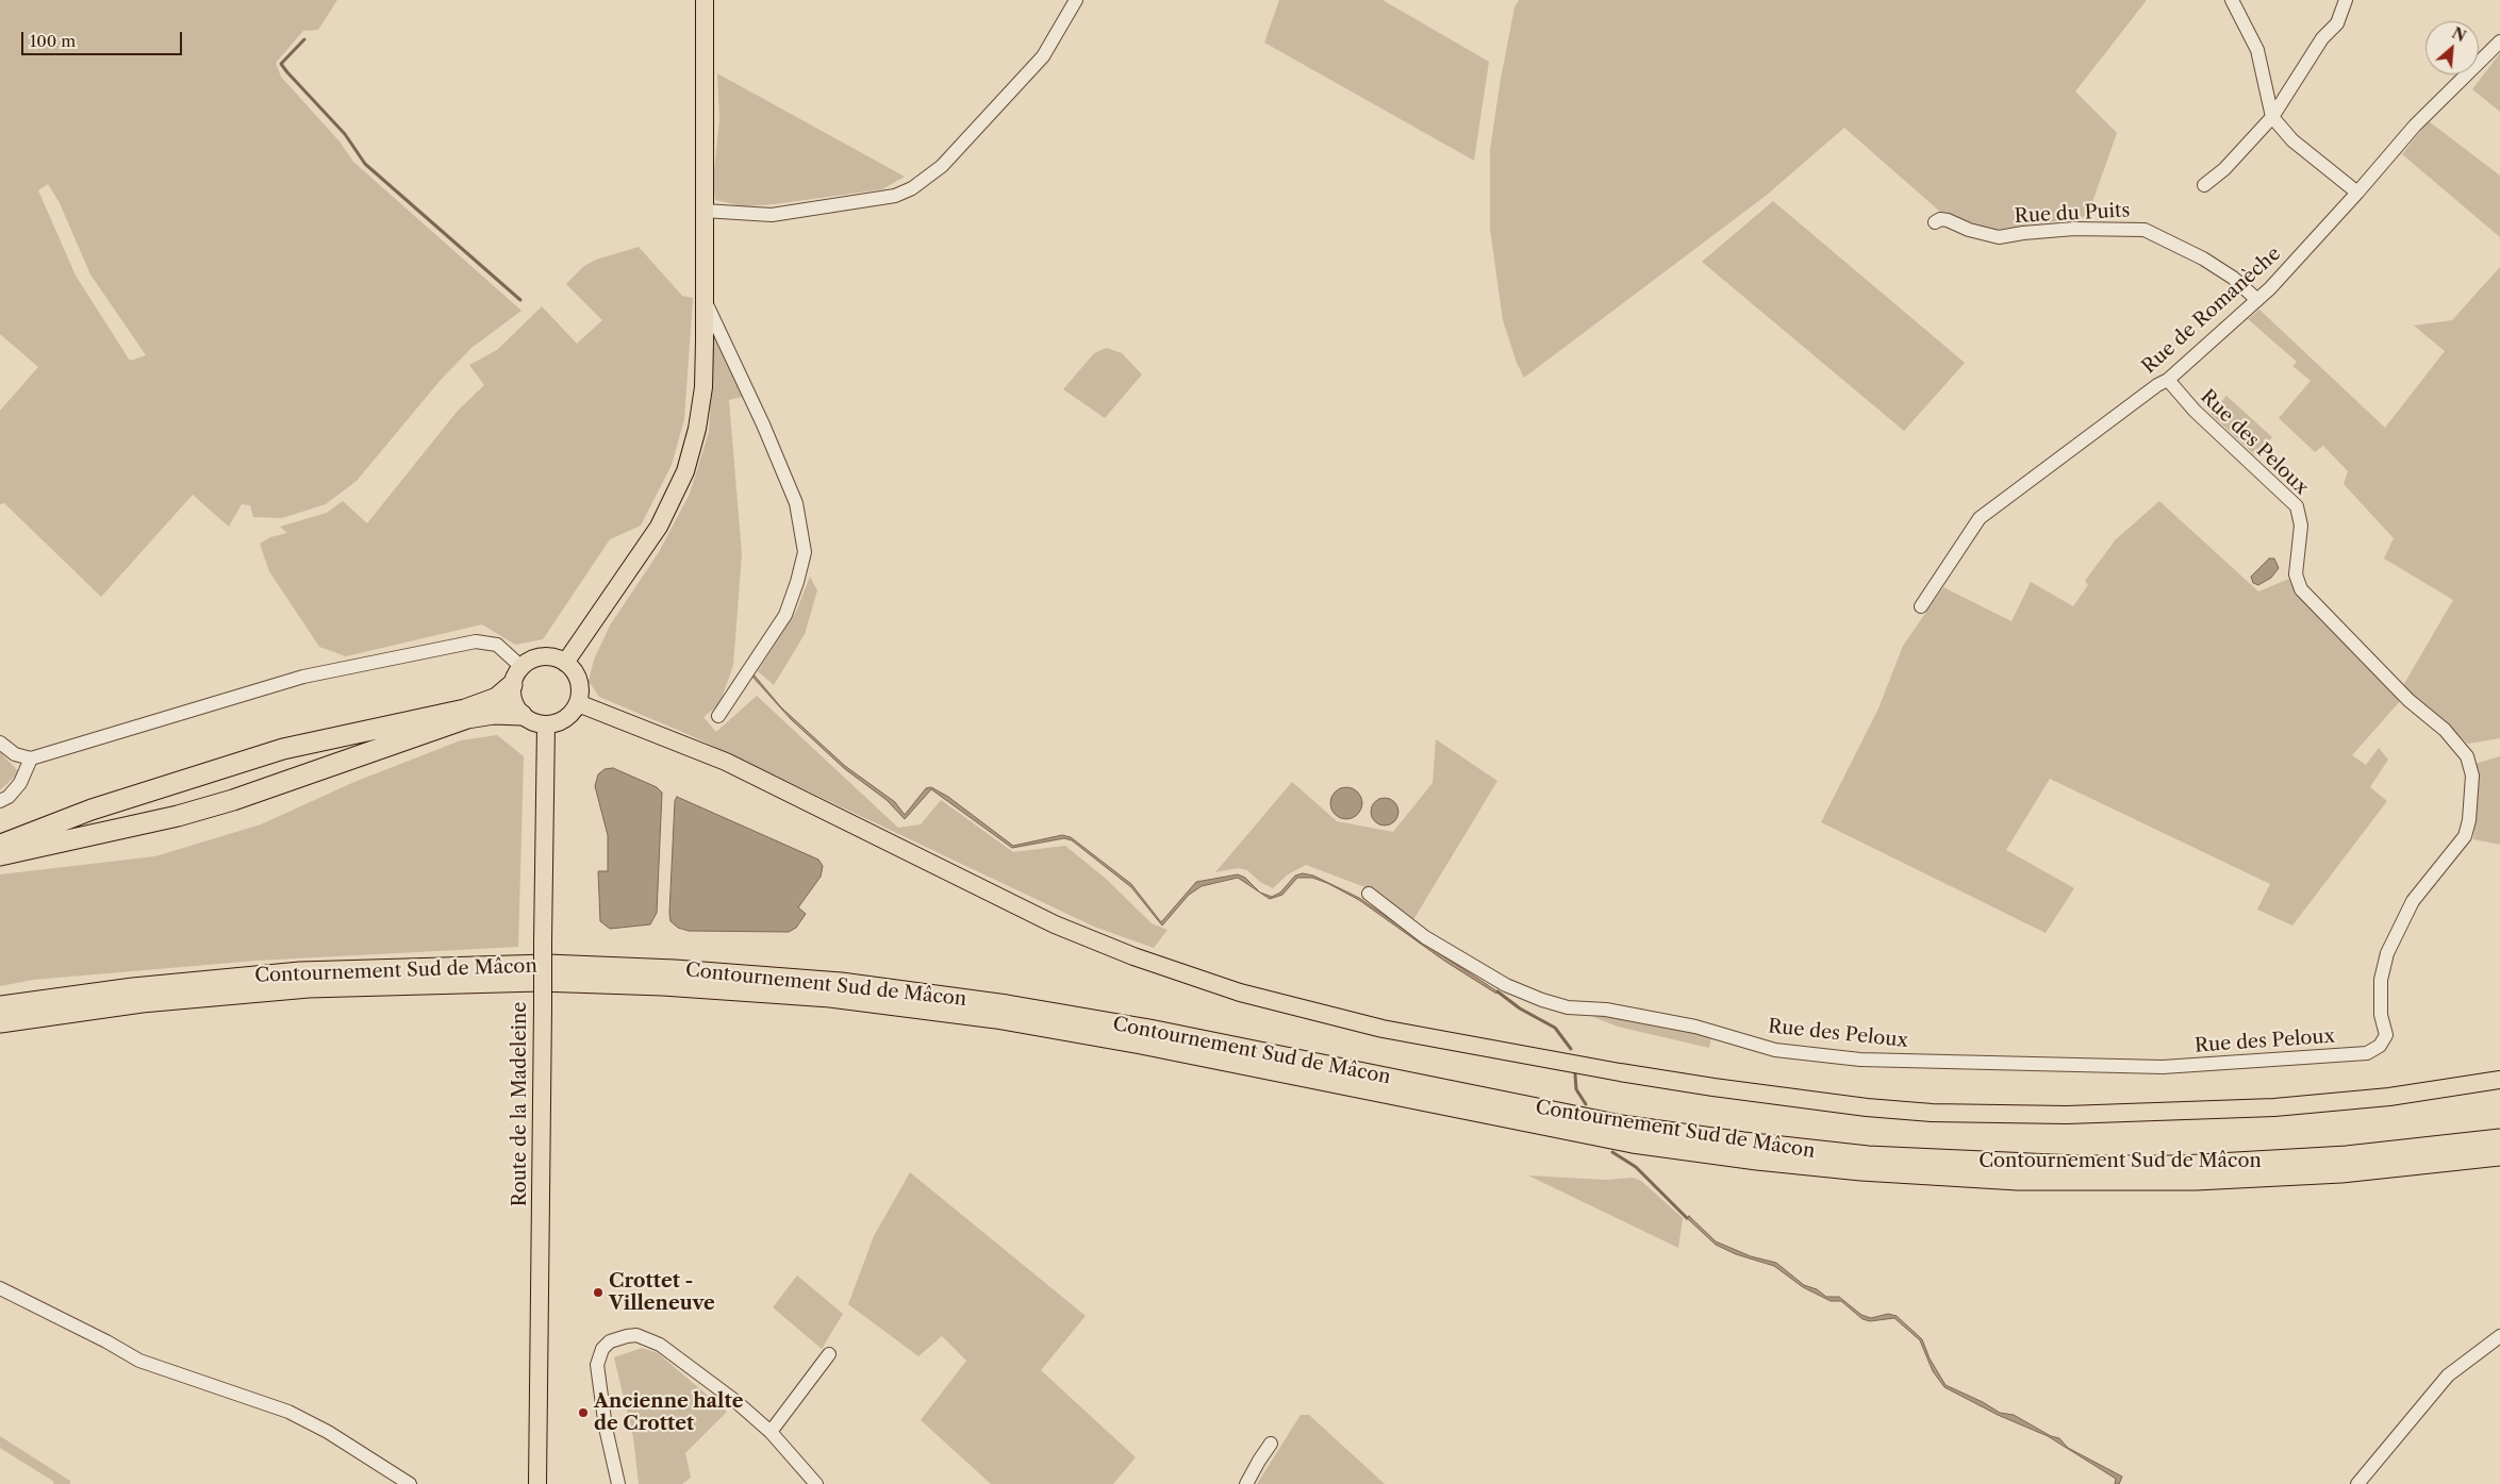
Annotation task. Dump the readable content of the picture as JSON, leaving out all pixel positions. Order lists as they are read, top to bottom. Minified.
{"streets":{"highway":["Contournement Sud de Mâcon"],"main road":["Route de la Madeleine"],"street":["Rue du Puits","Rue de Romanèche","Rue des Peloux"]},"crossings":[["Rue du Puits","Rue de Romanèche"],["Rue de Romanèche","Rue des Peloux"]],"places":["Crottet - Villeneuve","Ancienne halte de Crottet"],"scale_bar":"100 m","north":"top right"}
